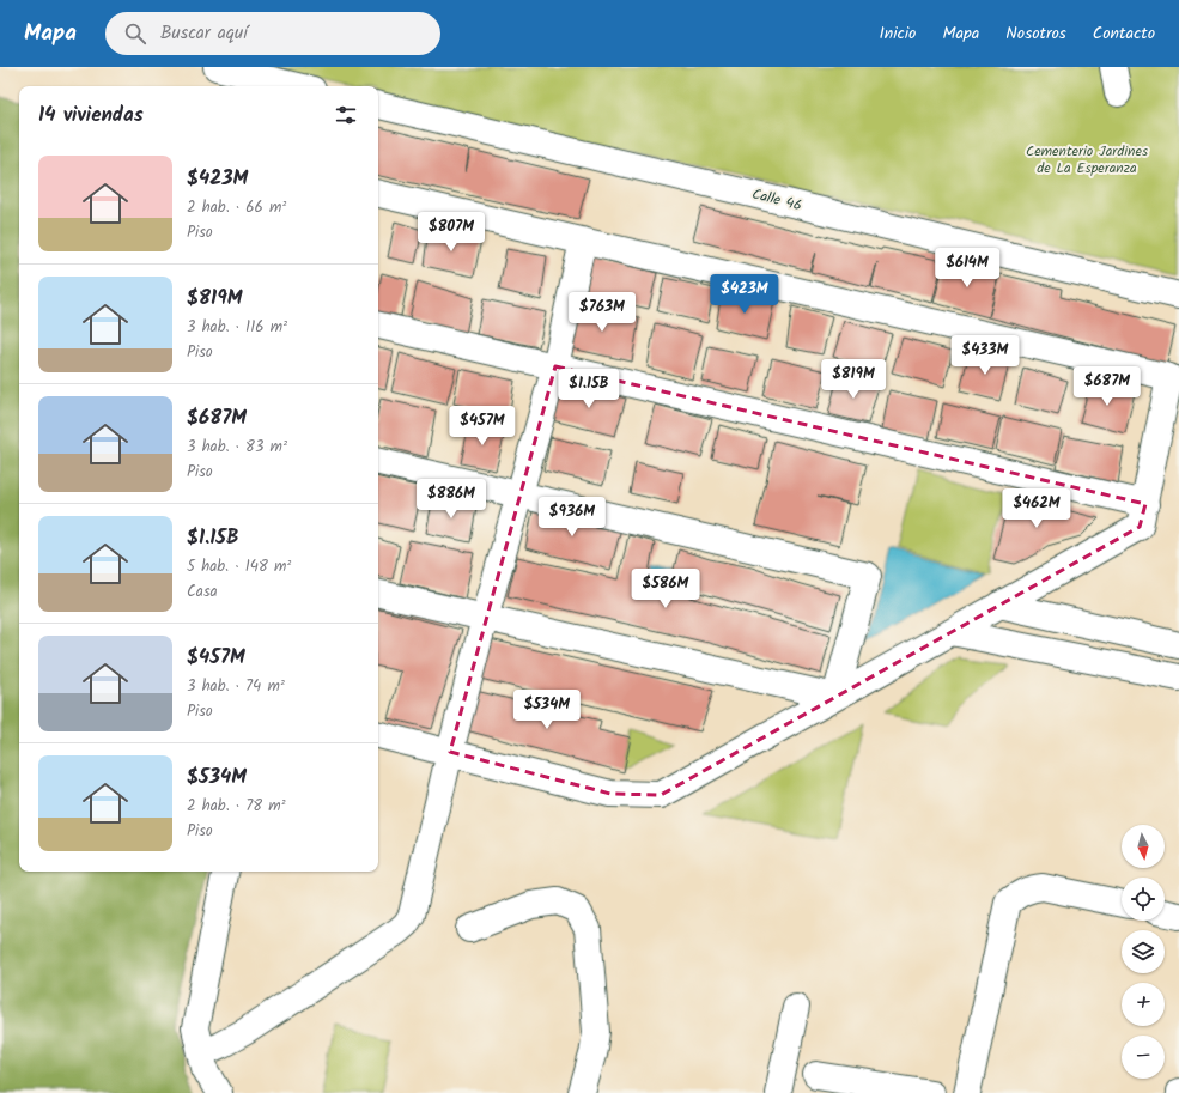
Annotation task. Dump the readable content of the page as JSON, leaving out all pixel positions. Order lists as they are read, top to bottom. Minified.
{"streets":{"street":["Calle 46"]},"parks":["Cementerio Jardines de La Esperanza"],"north":"bottom","page":{"header":"Mapa","search":"Buscar aquí","nav":["Inicio","Mapa","Nosotros","Contacto"],"heading":"14 viviendas","list":[{"name":"$423M","note":"2 hab. · 66 m² · Piso"},{"name":"$819M","note":"3 hab. · 116 m² · Piso"},{"name":"$687M","note":"3 hab. · 83 m² · Piso"},{"name":"$1.15B","note":"5 hab. · 148 m² · Casa"},{"name":"$457M","note":"3 hab. · 74 m² · Piso"},{"name":"$534M","note":"2 hab. · 78 m² · Piso"}],"price":["$807M","$614M","$423M","$763M","$433M","$819M","$687M","$1.15B","$457M","$886M","$462M","$936M","$586M","$534M"],"map_buttons":["+","−"]}}
